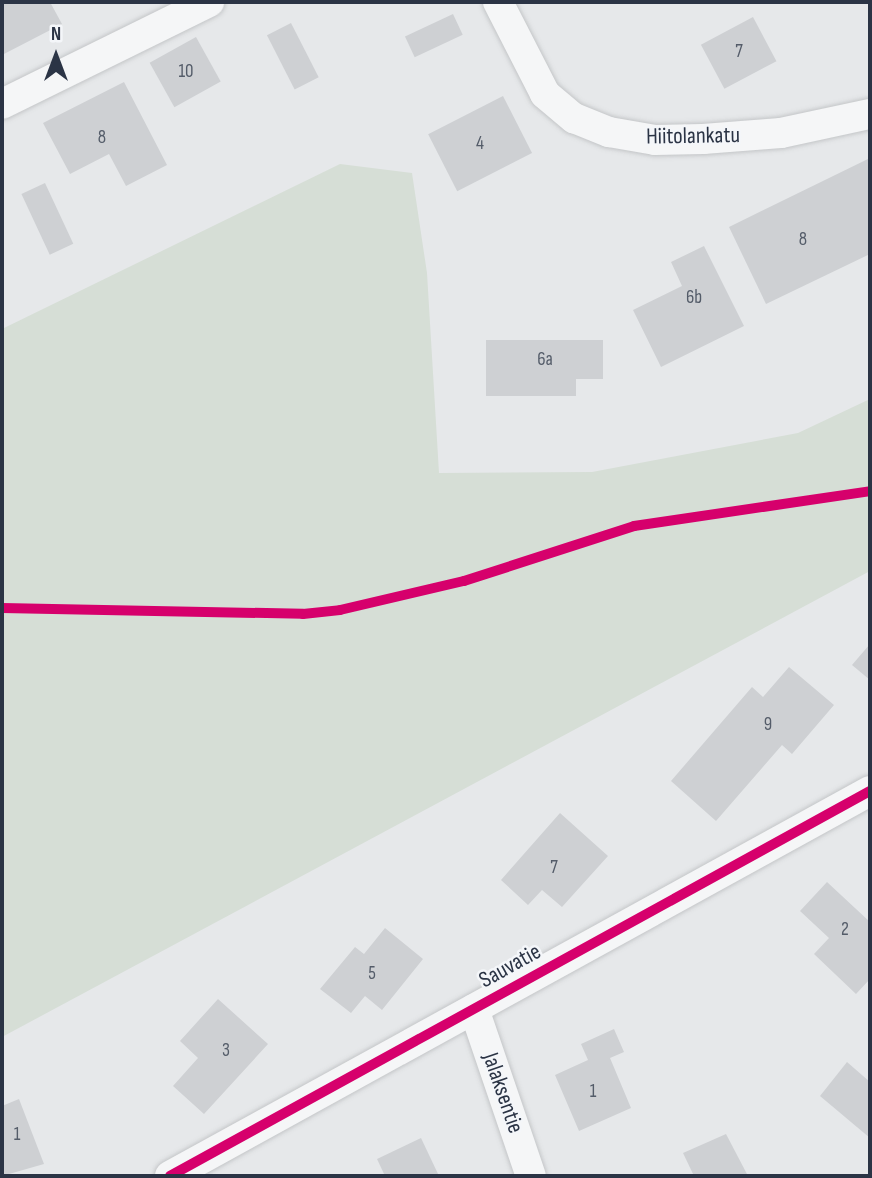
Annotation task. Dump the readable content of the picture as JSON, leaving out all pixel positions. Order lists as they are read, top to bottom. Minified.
{"streets":{"street":["Hiitolankatu","Sauvatie","Jalaksentie"]},"crossings":[["Sauvatie","Jalaksentie"]],"house_numbers":["7","10","8","4","8","6b","6a","9","7","2","5","3","1","1"],"north":"top"}
